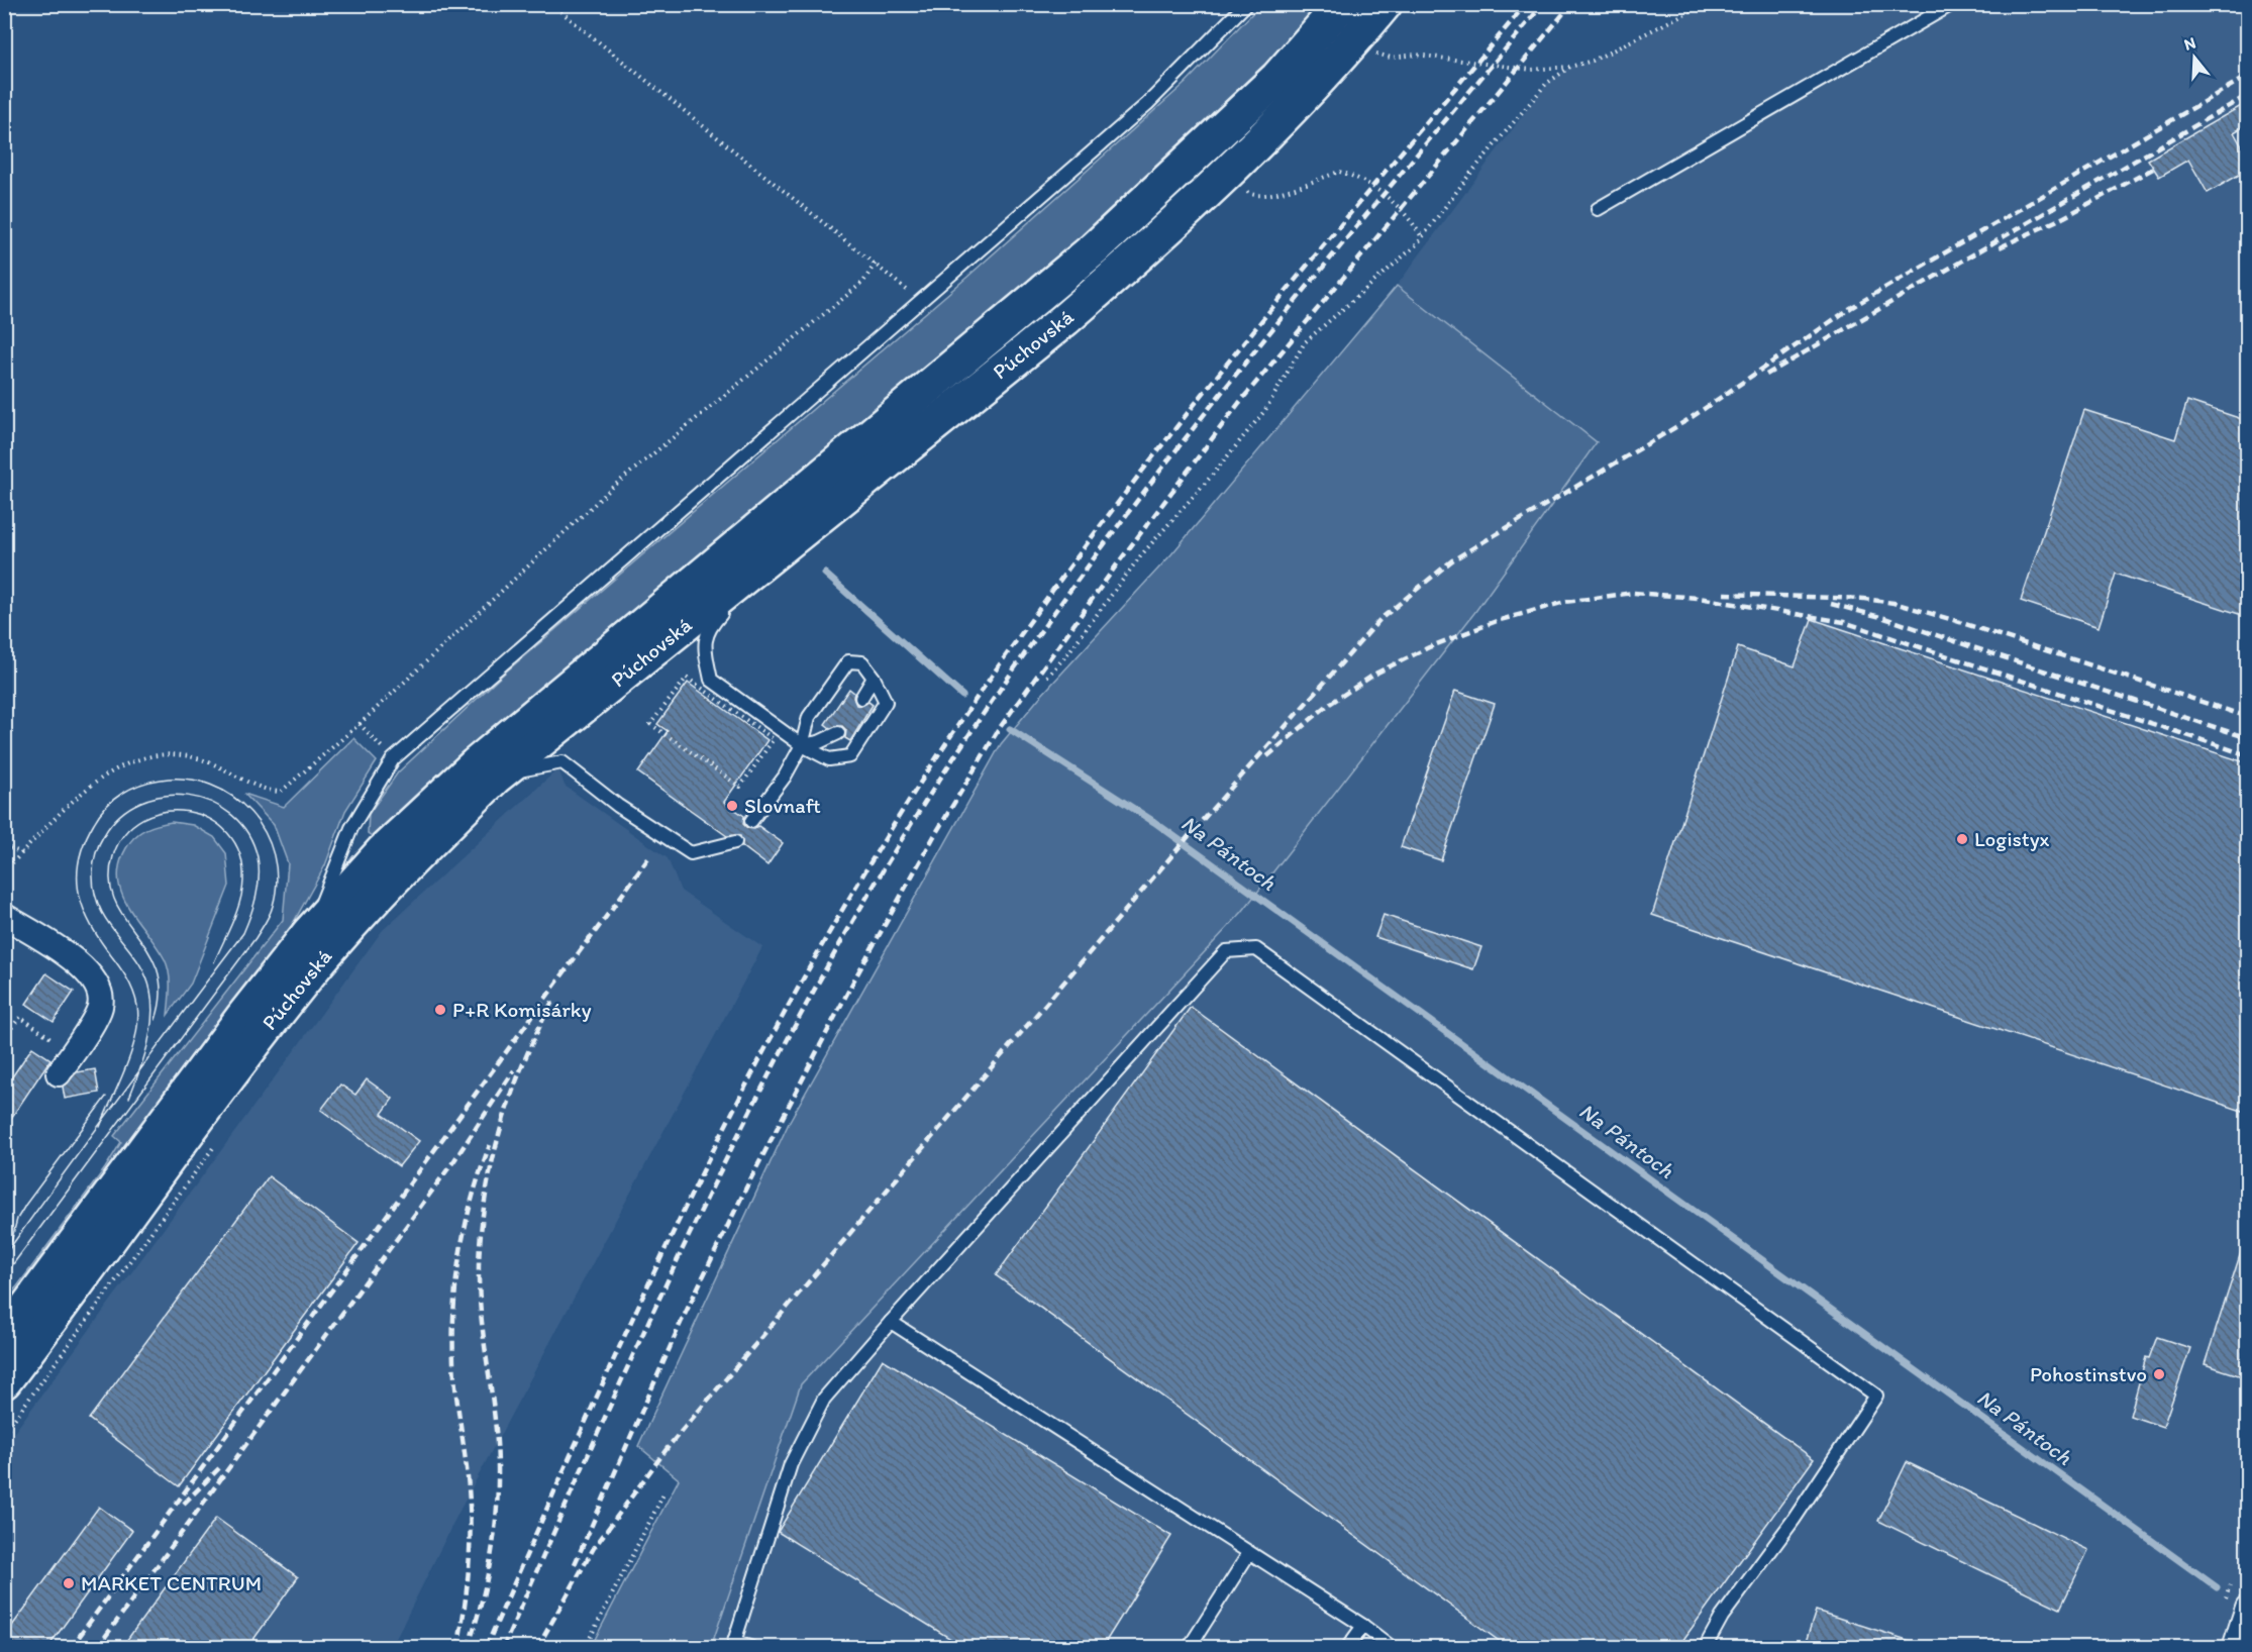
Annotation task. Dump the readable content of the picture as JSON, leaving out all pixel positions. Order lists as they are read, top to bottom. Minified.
{"streets":{"main road":["Púchovská"]},"water":["Na Pántoch"],"places":["Slovnaft","Logistyx","P+R Komisárky","Pohostinstvo","MARKET CENTRUM"],"north":"top"}
